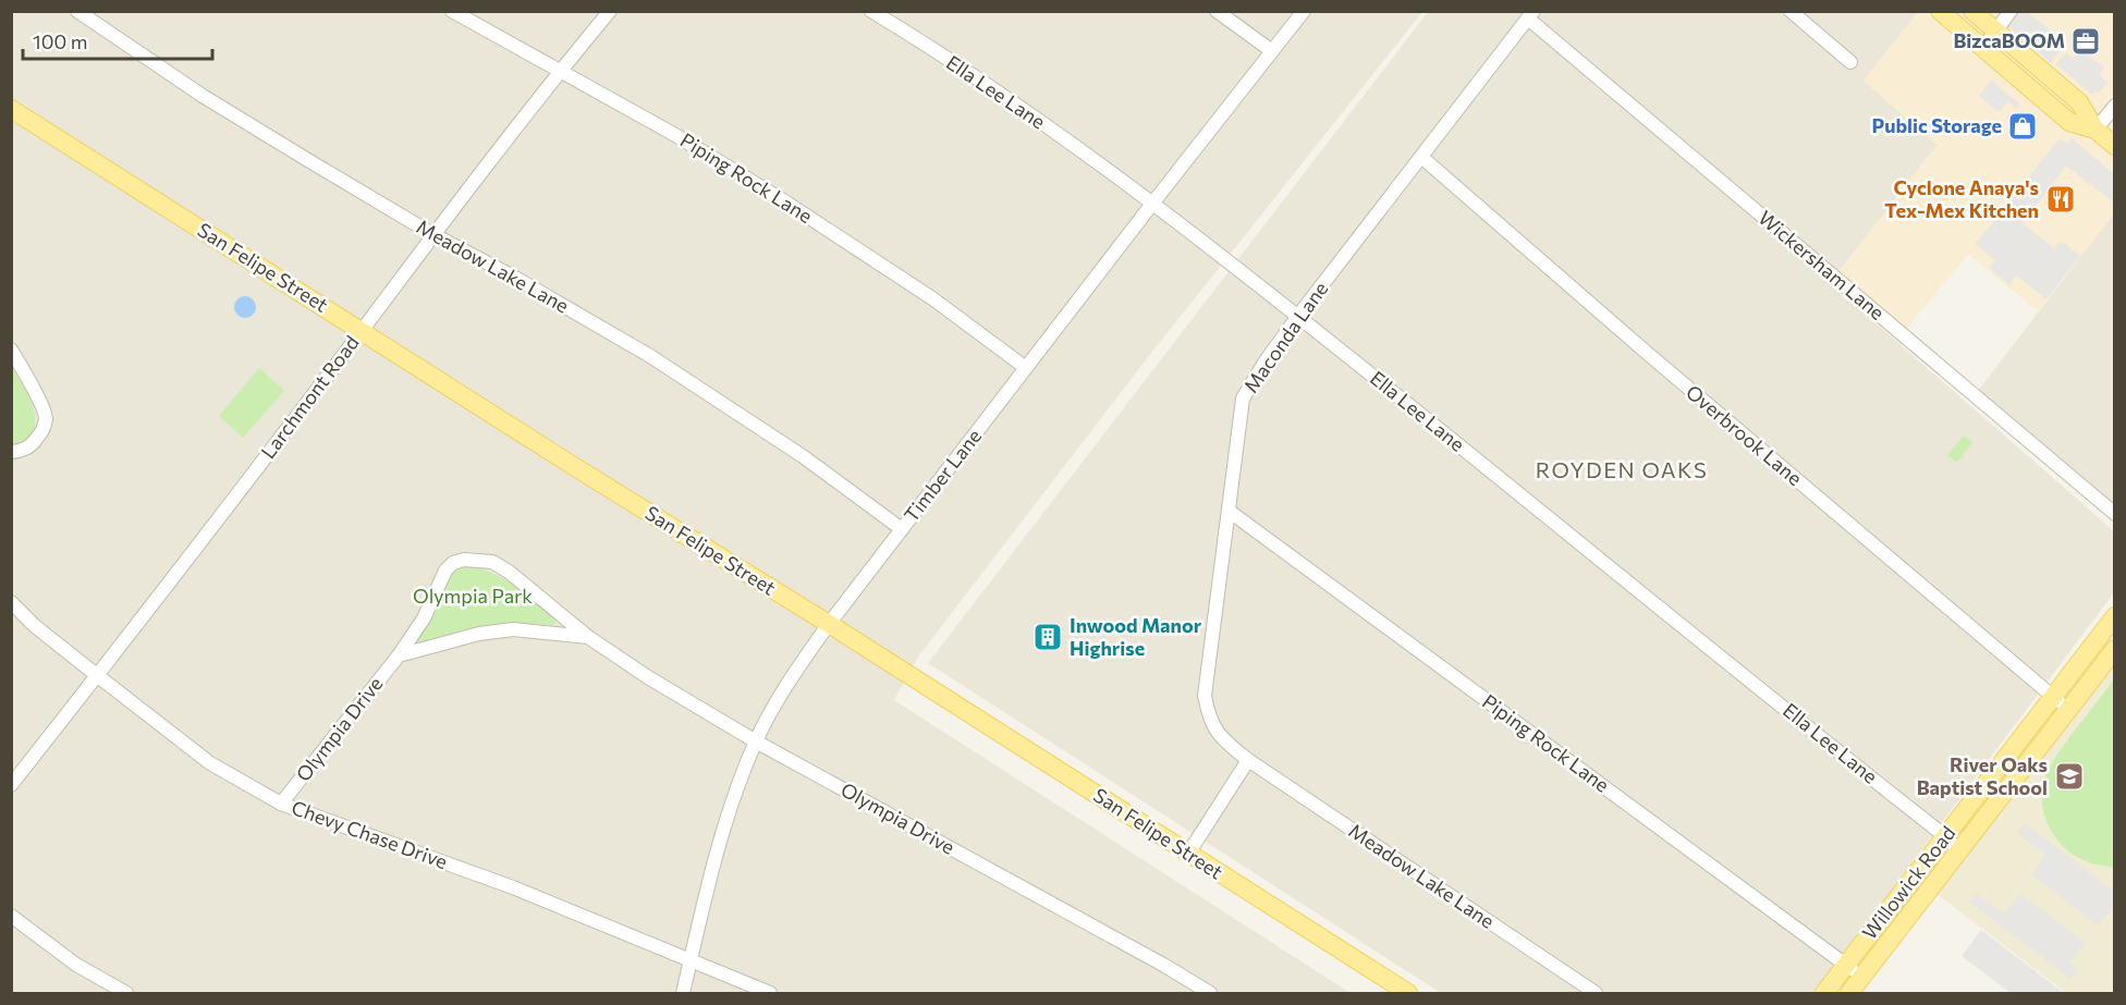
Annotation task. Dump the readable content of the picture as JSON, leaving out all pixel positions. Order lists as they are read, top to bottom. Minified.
{"streets":{"main road":["San Felipe Street","Willowick Road"],"street":["Ella Lee Lane","Piping Rock Lane","Wickersham Lane","Meadow Lake Lane","Maconda Lane","Larchmont Road","Overbrook Lane","Timber Lane","Olympia Drive","Chevy Chase Drive"]},"crossings":[["Ella Lee Lane","Maconda Lane"],["Ella Lee Lane","Timber Lane"],["Ella Lee Lane","Willowick Road"],["Piping Rock Lane","Maconda Lane"],["Piping Rock Lane","Larchmont Road"],["Piping Rock Lane","Timber Lane"],["Piping Rock Lane","Willowick Road"],["Wickersham Lane","Maconda Lane"],["Meadow Lake Lane","Maconda Lane"],["Meadow Lake Lane","Larchmont Road"],["Meadow Lake Lane","Timber Lane"],["San Felipe Street","Larchmont Road"],["San Felipe Street","Timber Lane"],["Maconda Lane","Overbrook Lane"],["Larchmont Road","Chevy Chase Drive"],["Overbrook Lane","Willowick Road"],["Timber Lane","Olympia Drive"],["Timber Lane","Chevy Chase Drive"],["Olympia Drive","Chevy Chase Drive"]],"districts":["ROYDEN OAKS"],"parks":["Olympia Park"],"places":{"office":["BizcaBOOM"],"shop":["Public Storage"],"restaurant":["Cyclone Anaya's Tex-Mex Kitchen"],"building":["Inwood Manor Highrise"],"school or university":["River Oaks Baptist School"]},"scale_bar":"100 m"}
